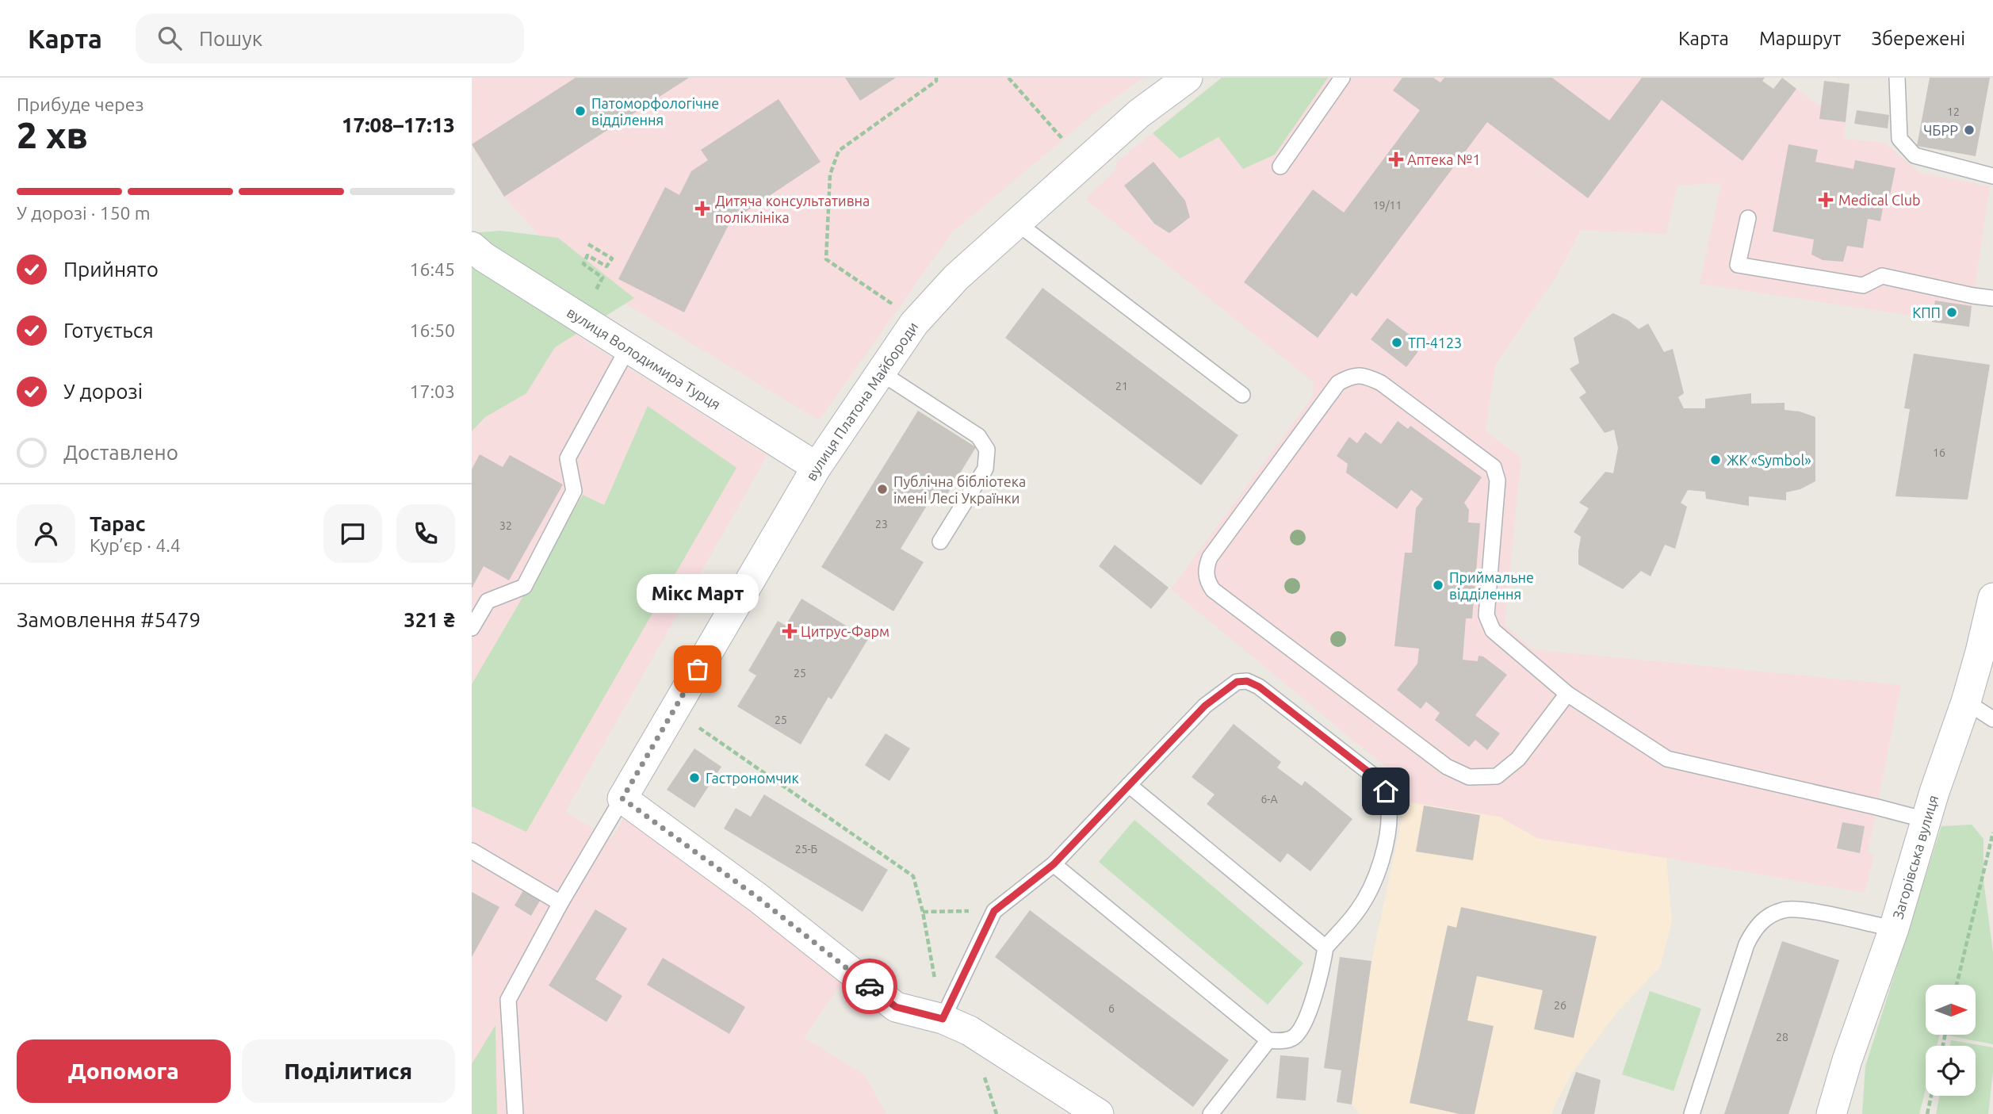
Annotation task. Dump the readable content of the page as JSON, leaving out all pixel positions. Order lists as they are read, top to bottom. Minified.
{"streets":{"street":["вулиця Володимира Турця","вулиця Платона Майбороди","Загорівська вулиця"]},"crossings":[["вулиця Володимира Турця","вулиця Платона Майбороди"]],"places":{"other":["Патоморфологічне відділення","ЧБРР","КПП","ТП-4123","ЖК «Symbol»","Публічна бібліотека імені Лесі Українки","Приймальне відділення","Мікс Март","Гастрономчик"],"health":["Аптека №1","Medical Club","Дитяча консультативна поліклініка","Цитрус-Фарм"]},"house_numbers":["12","19/11","21","16","23","32","25","25","6-А","25-Б","26","6","28"],"north":"right","page":{"header":"Карта","search":"Пошук","nav":["Карта","Маршрут","Збережені"],"heading":["2 хв","Прибуде через","17:08–17:13"],"panel":["Тарас","Кур’єр · 4.4","Замовлення #5479","321 ₴"],"bar":"У дорозі · 150 m","list":[["Прийнято","16:45"],["Готується","16:50"],["У дорозі","17:03"],"Доставлено"],"bubble":"Мікс Март","buttons":["Допомога","Поділитися"]}}
